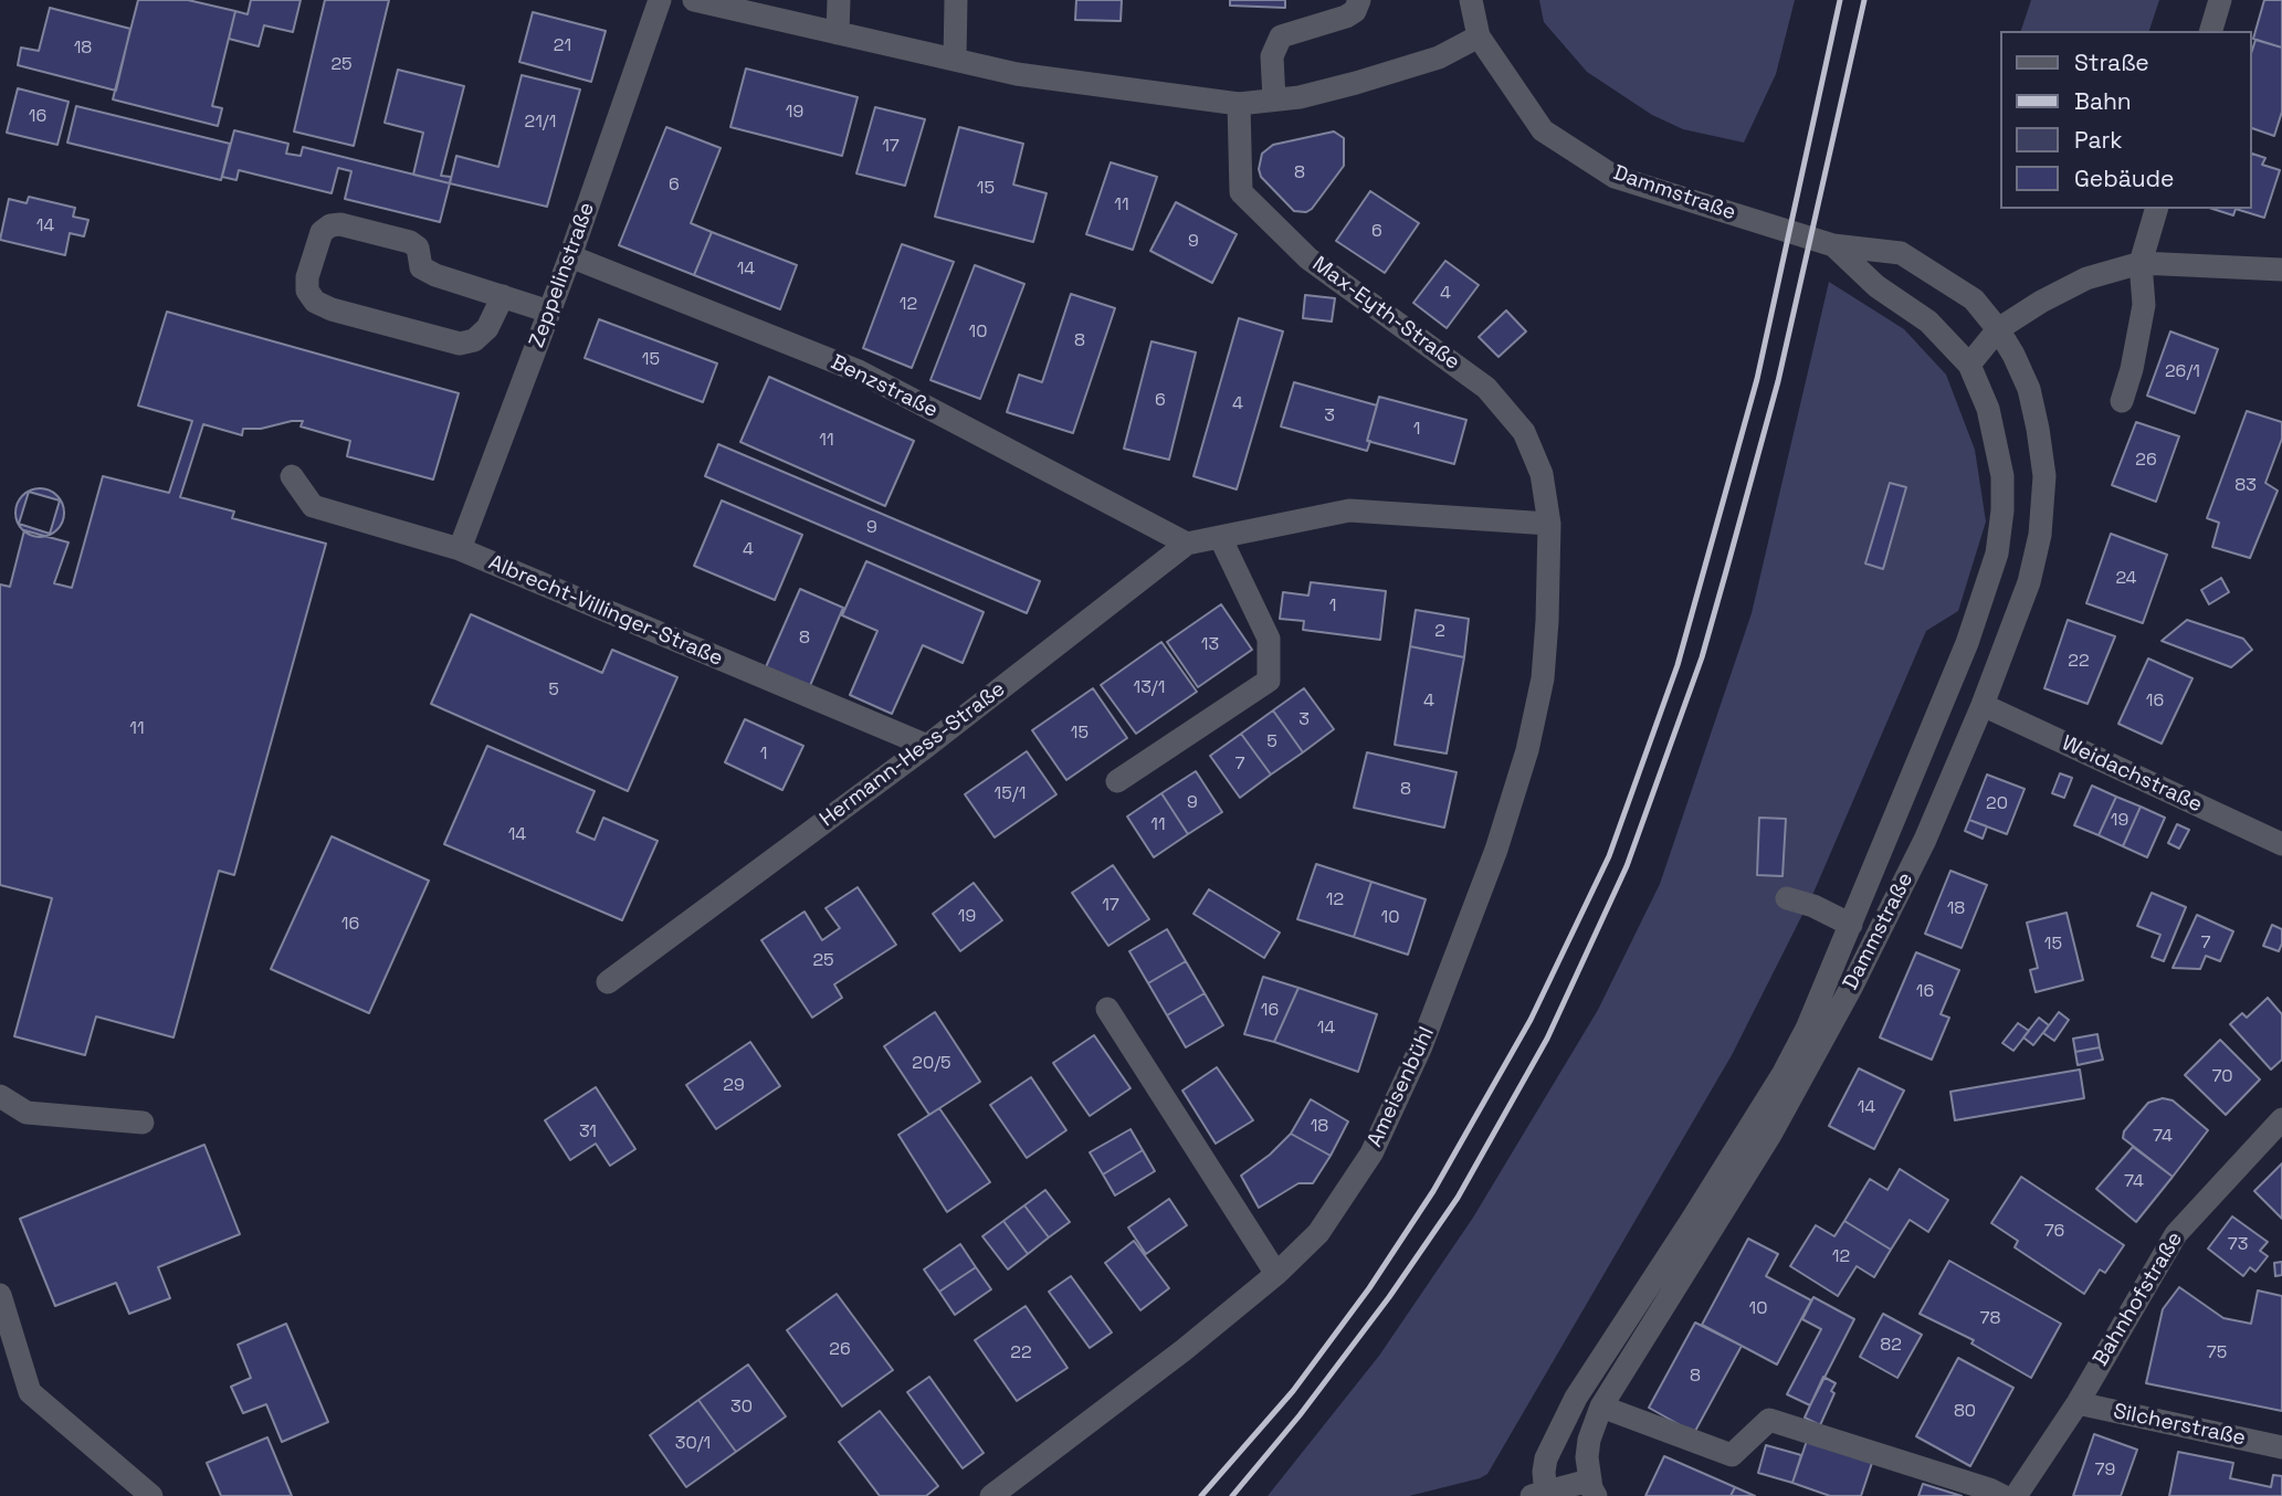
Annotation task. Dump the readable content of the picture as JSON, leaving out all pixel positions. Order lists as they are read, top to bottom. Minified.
{"streets":{"street":["Dammstraße","Zeppelinstraße","Max-Eyth-Straße","Benzstraße","Albrecht-Villinger-Straße","Hermann-Hess-Straße","Weidachstraße","Ameisenbühl","Bahnhofstraße","Silcherstraße"]},"crossings":[["Dammstraße","Weidachstraße"],["Zeppelinstraße","Benzstraße"],["Zeppelinstraße","Albrecht-Villinger-Straße"],["Max-Eyth-Straße","Hermann-Hess-Straße"],["Max-Eyth-Straße","Ameisenbühl"],["Benzstraße","Hermann-Hess-Straße"],["Albrecht-Villinger-Straße","Hermann-Hess-Straße"],["Hermann-Hess-Straße","Ameisenbühl"],["Bahnhofstraße","Silcherstraße"]],"house_numbers":["21","18","25","19","16","21/1","17","8","6","15","11","14","6","9","14","4","12","10","8","15","26/1","6","4","3","1","11","26","83","9","4","24","1","2","8","13","22","13/1","5","4","16","3","11","15","5","1","7","8","15/1","9","20","19","11","14","12","17","18","19","10","16","7","15","25","16","16","14","20/5","70","29","14","18","31","74","74","76","73","12","10","78","82","26","22","75","8","30","80","30/1","79"],"legend":["Straße","Bahn","Park","Gebäude"]}
